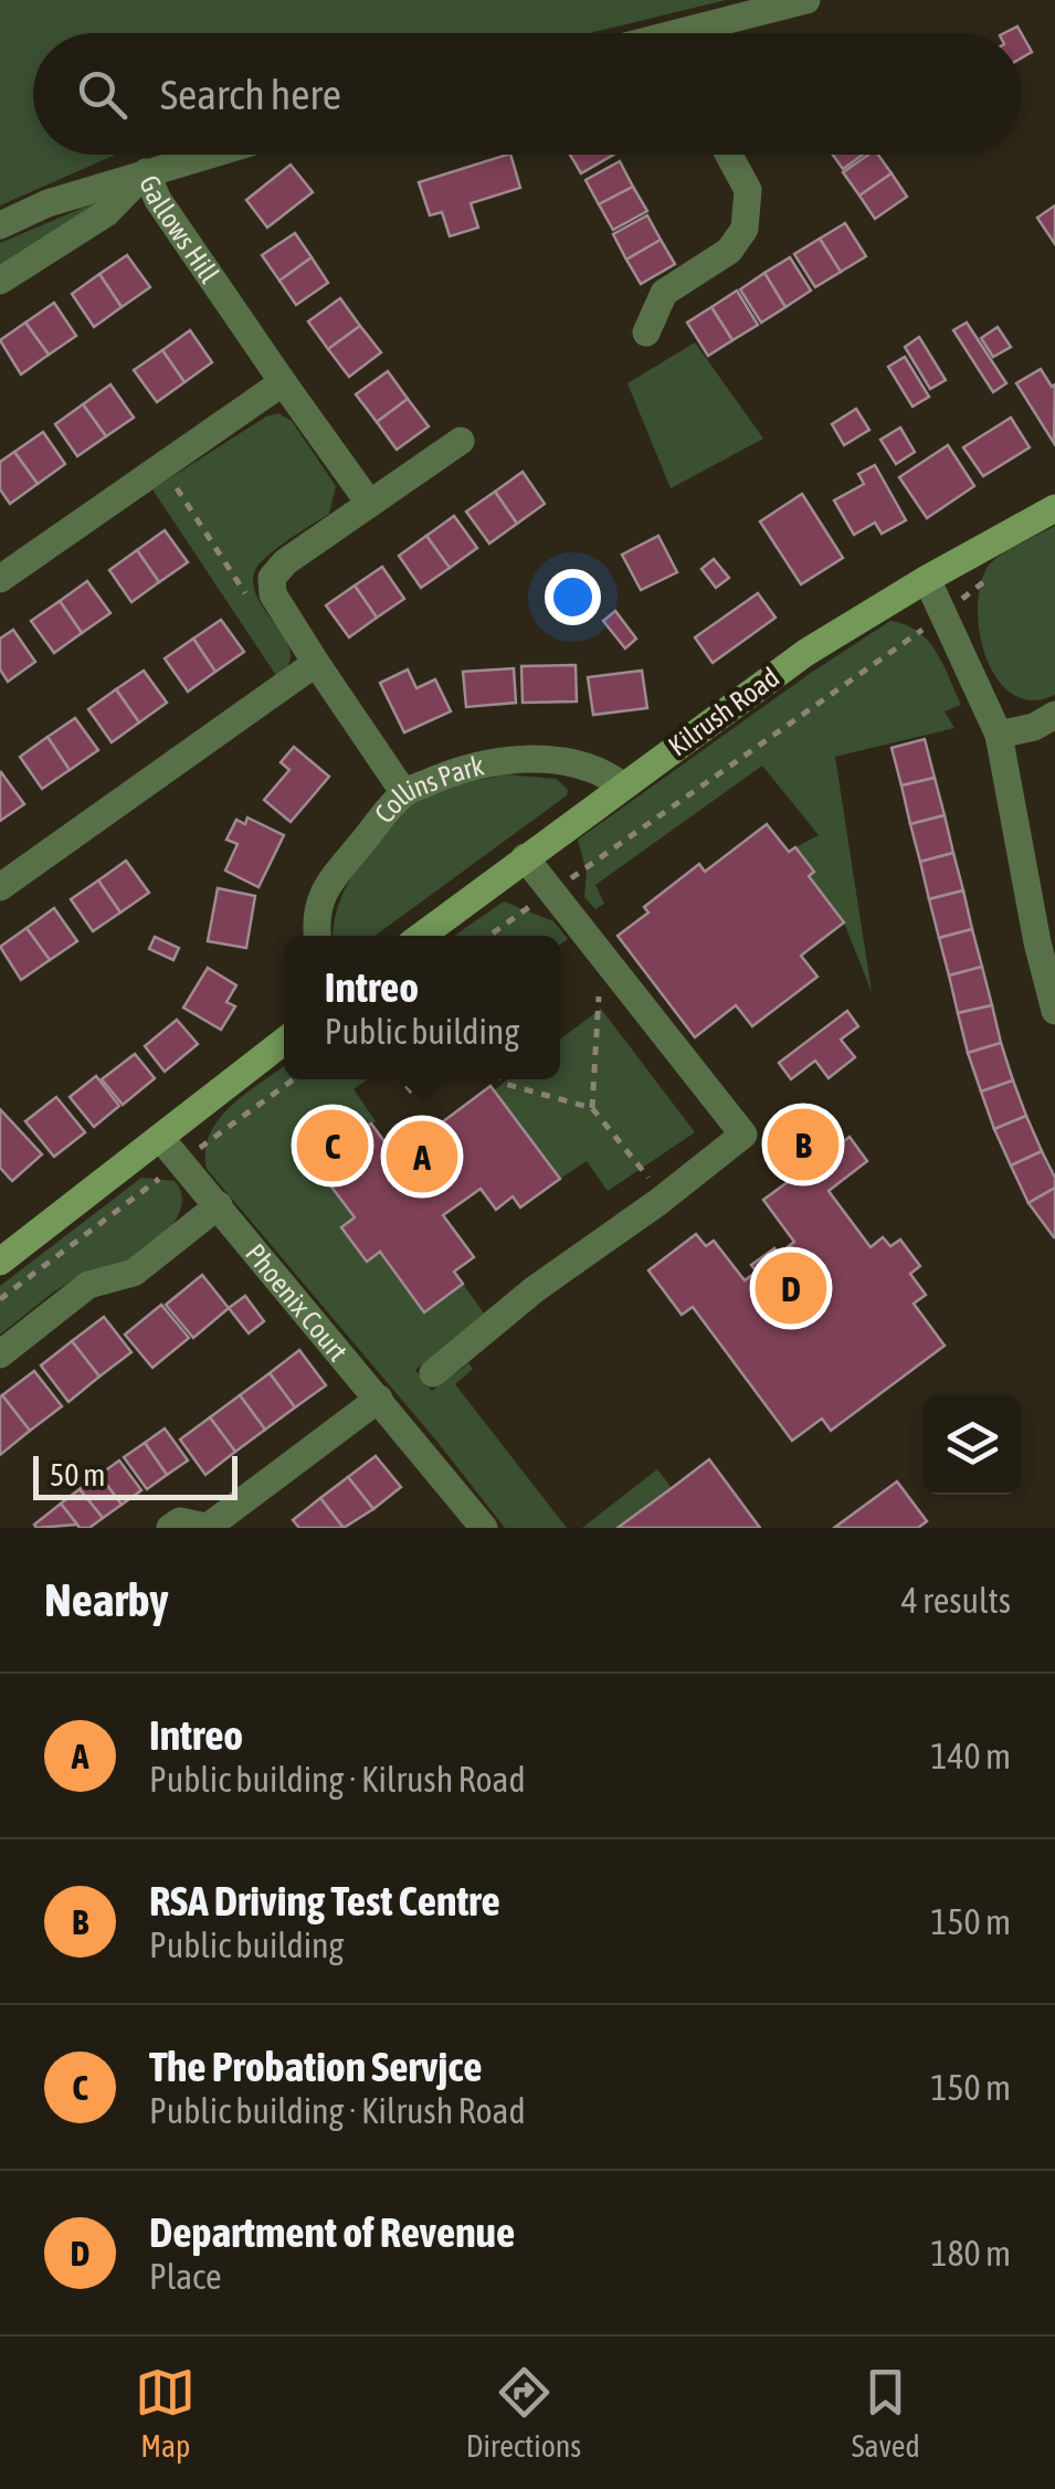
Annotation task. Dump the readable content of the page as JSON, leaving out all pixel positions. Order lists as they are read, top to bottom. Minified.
{"streets":{"main road":["Kilrush Road"],"street":["Gallows Hill","Collins Park","Phoenix Court"]},"crossings":[["Kilrush Road","Collins Park"]],"scale_bar":"50 m","page":{"search":"Search here","popup":["Intreo","Public building"],"pins":["B","C","A","D"],"scale":"50 m","heading":["Nearby","4 results"],"list":[{"mark":"A","name":"Intreo","note":"Public building · Kilrush Road","value":"140 m"},{"mark":"B","name":"RSA Driving Test Centre","note":"Public building","value":"150 m"},{"mark":"C","name":"The Probation Servjce","note":"Public building · Kilrush Road","value":"150 m"},{"mark":"D","name":"Department of Revenue","note":"Place","value":"180 m"}],"nav":["Map","Directions","Saved"]}}
